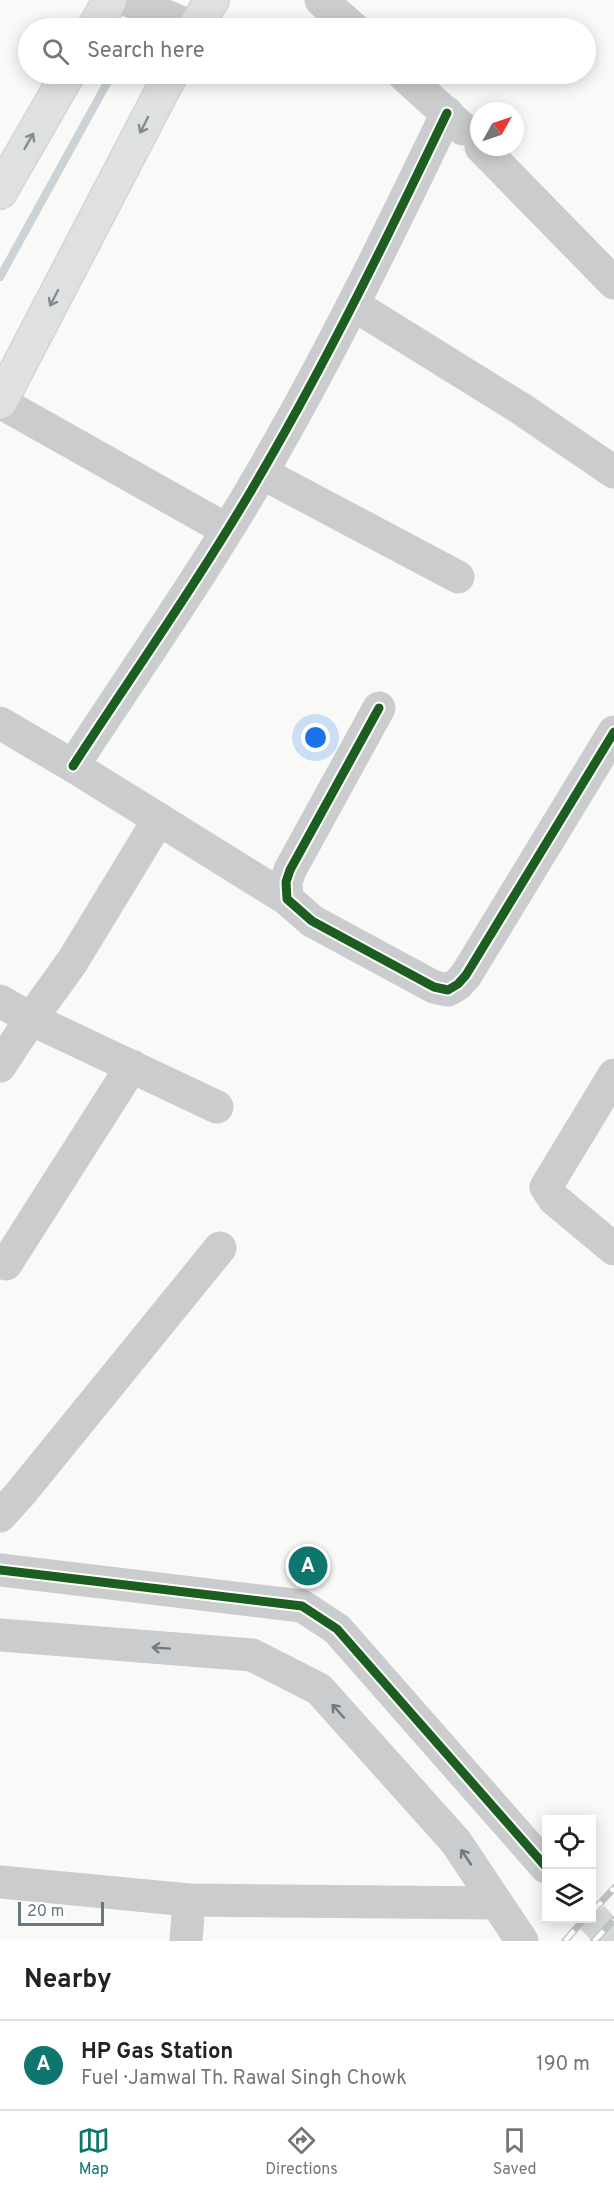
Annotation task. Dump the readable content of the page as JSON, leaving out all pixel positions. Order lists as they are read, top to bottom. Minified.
{"scale_bar":"20 m","north":"top right","page":{"search":"Search here","pins":"A","scale":"20 m","heading":"Nearby","list":[{"mark":"A","name":"HP Gas Station","note":"Fuel · Jamwal Th. Rawal Singh Chowk","value":"190 m"}],"nav":["Map","Directions","Saved"]}}
